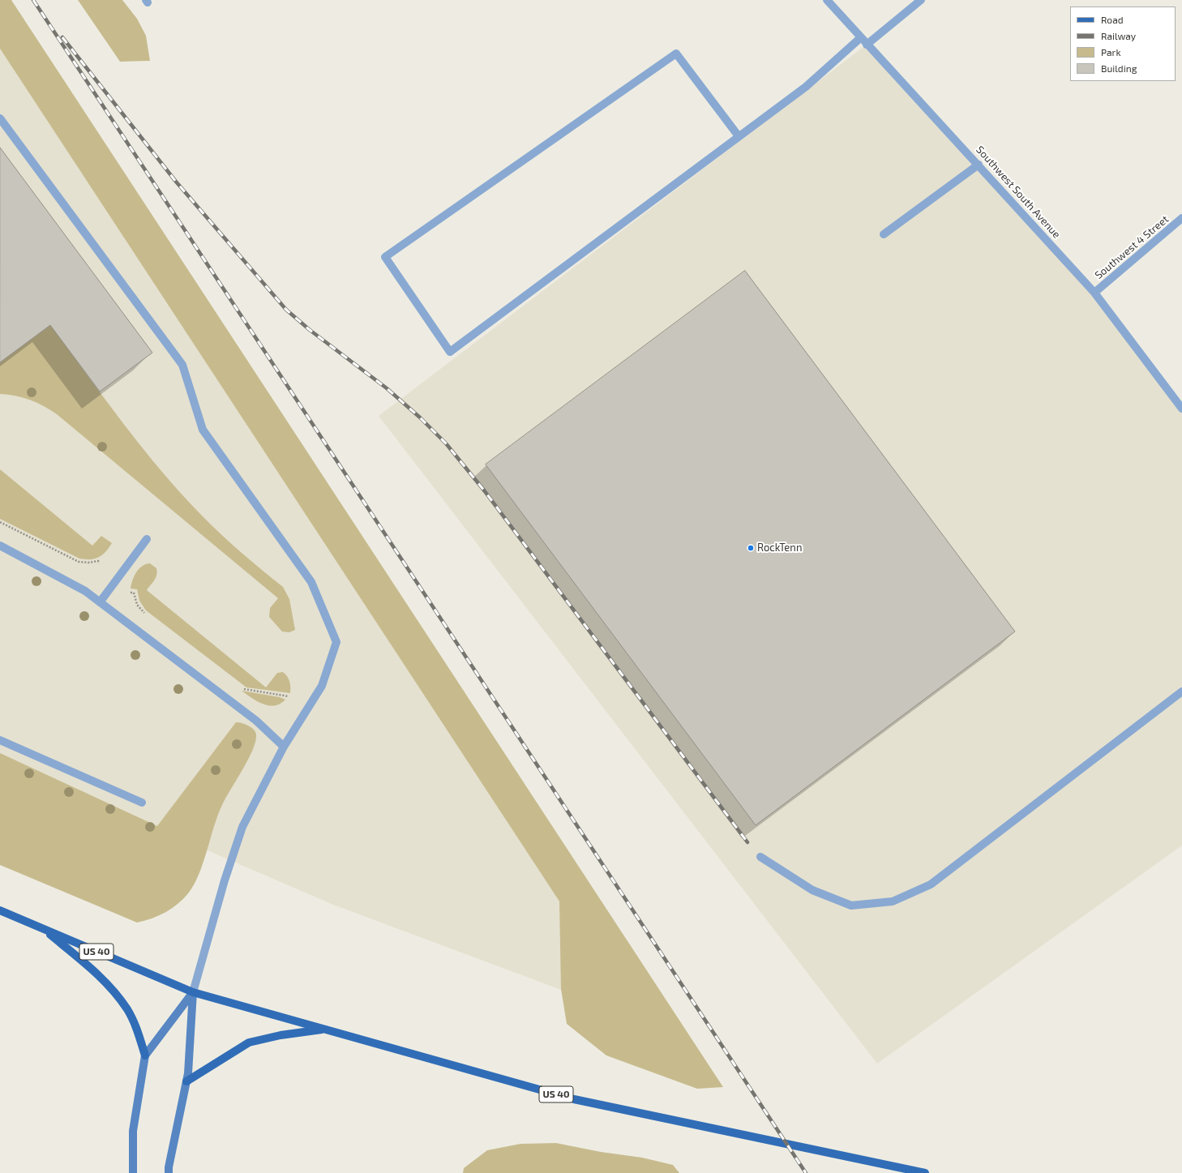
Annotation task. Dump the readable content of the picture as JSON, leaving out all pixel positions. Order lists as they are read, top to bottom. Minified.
{"streets":{"main road":["US 40"],"street":["Southwest South Avenue","Southwest 4 Street"]},"crossings":[["Southwest South Avenue","Southwest 4 Street"]],"places":["RockTenn"],"legend":["Road","Railway","Park","Building"]}
